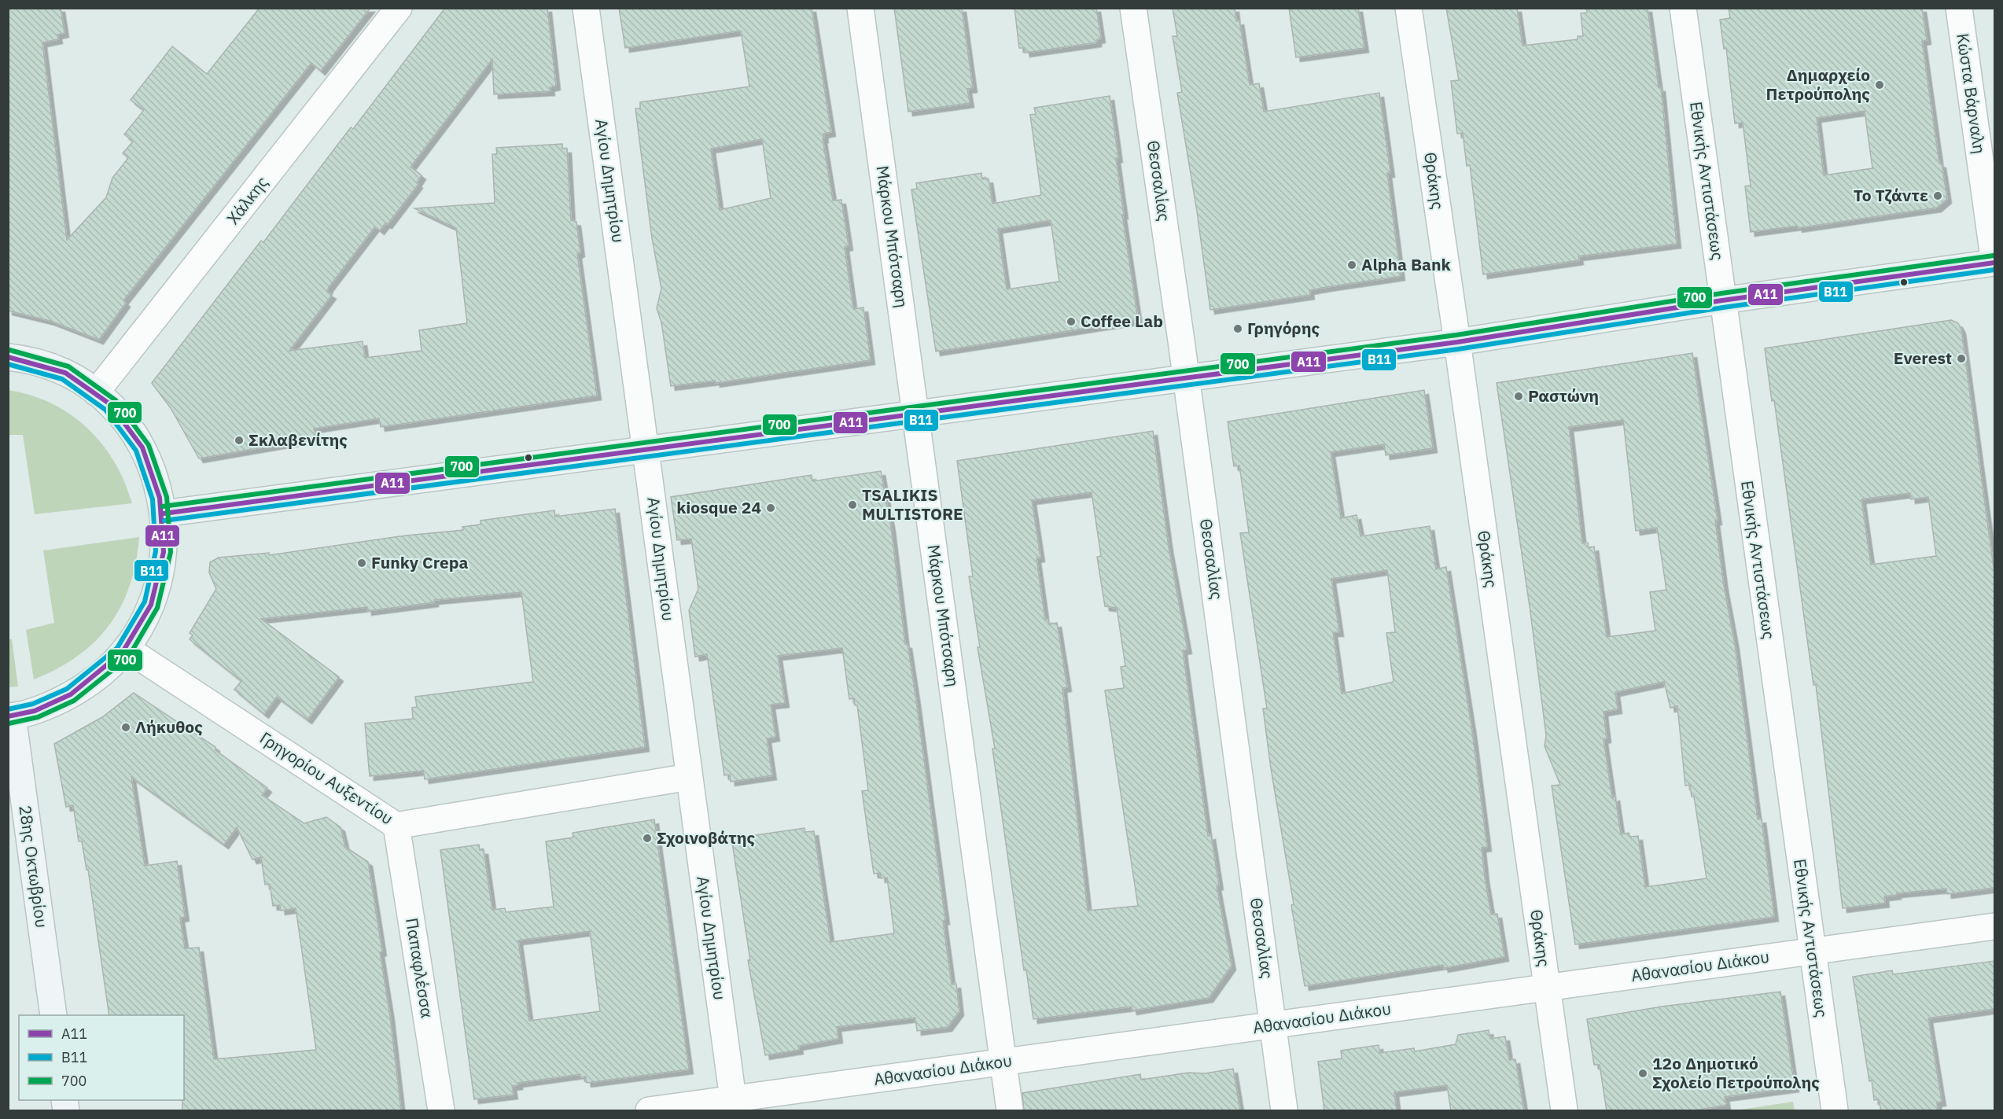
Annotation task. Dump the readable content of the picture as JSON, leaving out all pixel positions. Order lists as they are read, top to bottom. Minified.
{"streets":{"main road":["28ης Οκτωβρίου"],"street":["Κώστα Βάρναλη","Αγίου Δημητρίου","Θεσσαλίας","Θράκης","Εθνικής Αντιστάσεως","Χάλκης","Μάρκου Μπότσαρη","Γρηγορίου Αυξεντίου","Αθανασίου Διάκου","Παπαφλέσσα"]},"crossings":[["Αγίου Δημητρίου","Γρηγορίου Αυξεντίου"],["Αγίου Δημητρίου","Αθανασίου Διάκου"],["Θεσσαλίας","Αθανασίου Διάκου"],["Θράκης","Αθανασίου Διάκου"],["Εθνικής Αντιστάσεως","Αθανασίου Διάκου"],["Μάρκου Μπότσαρη","Αθανασίου Διάκου"],["Γρηγορίου Αυξεντίου","Παπαφλέσσα"]],"places":["Δημαρχείο Πετρούπολης","Το Τζάντε","Alpha Bank","Coffee Lab","Γρηγόρης","Everest","Ραστώνη","Σκλαβενίτης","TSALIKIS MULTISTORE","kiosque 24","Funky Crepa","Λήκυθος","Σχοινοβάτης","12o Δημοτικό Σχολείο Πετρούπολης"],"lines":["transit line 700","transit line Α11","transit line Β11"],"legend":["Α11","Β11","700"]}
